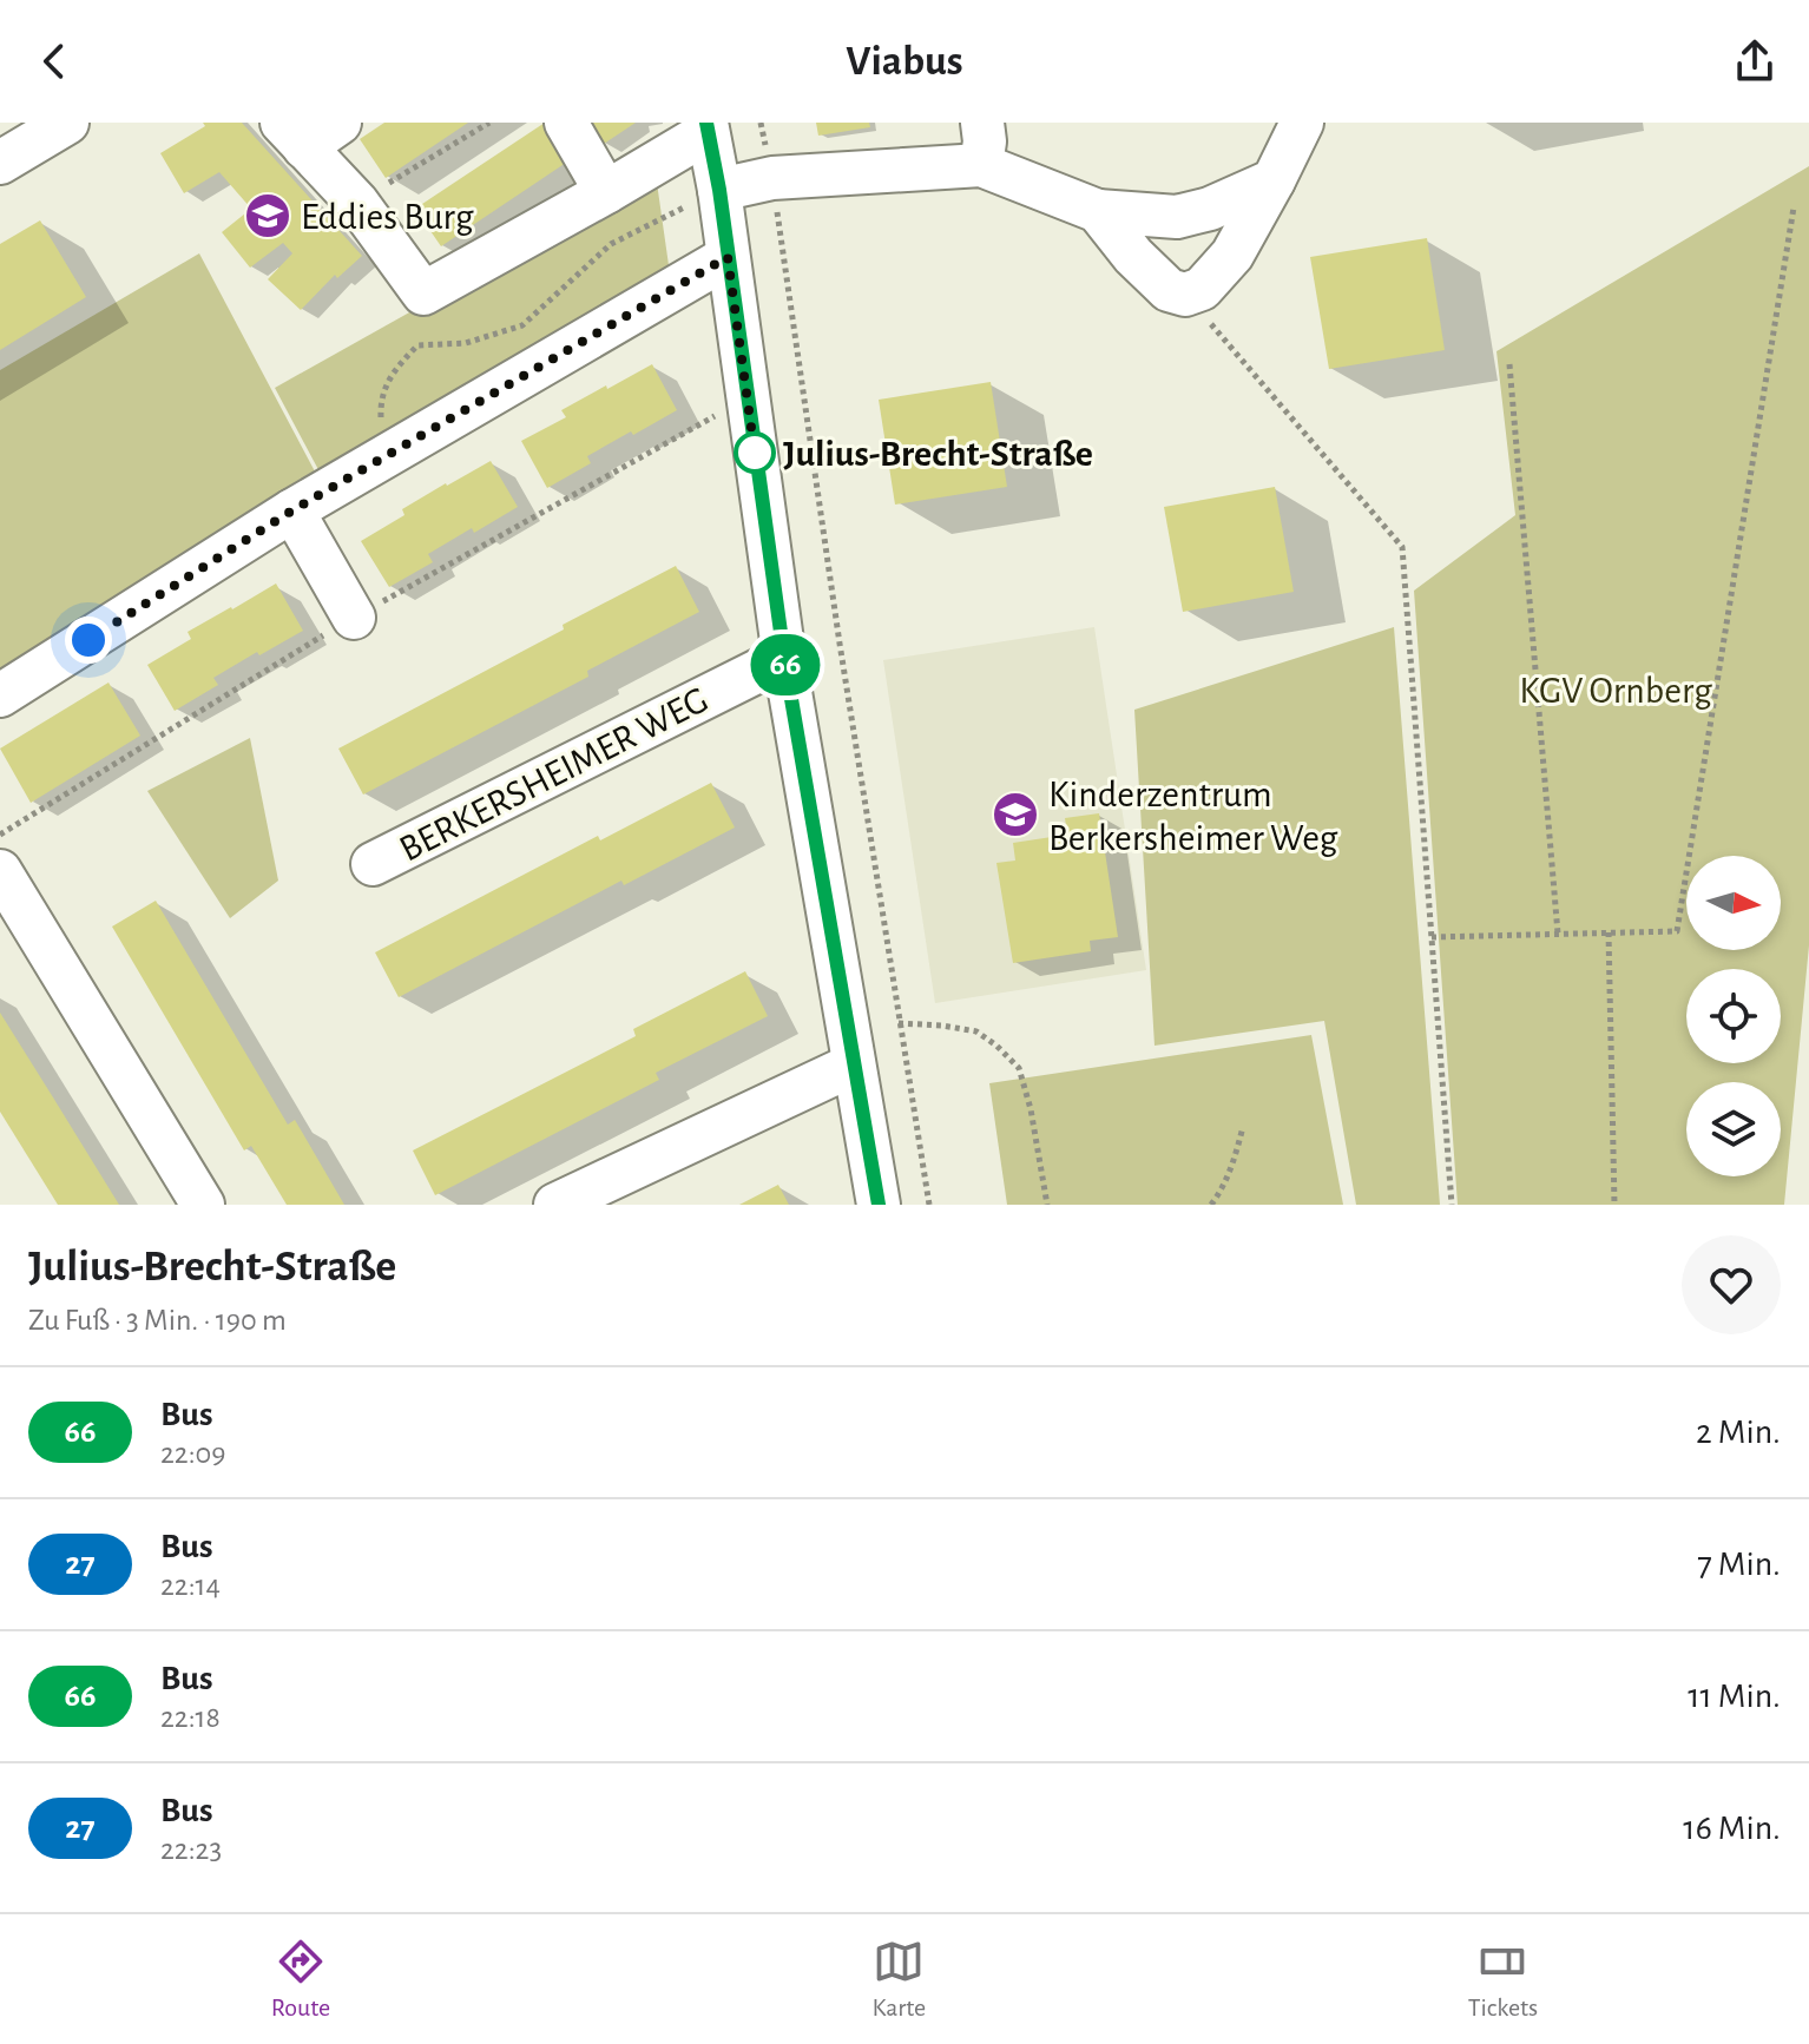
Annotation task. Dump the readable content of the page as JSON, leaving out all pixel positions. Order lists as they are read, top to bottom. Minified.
{"streets":{"street":["BERKERSHEIMER WEG"]},"parks":["KGV Ornberg"],"places":{"school or university":["Eddies Burg","Kinderzentrum Berkersheimer Weg"],"other":["Julius-Brecht-Straße"]},"lines":["bus line 66"],"north":"right","page":{"header":"Viabus","on_map":"66","heading":["Julius-Brecht-Straße","Zu Fuß · 3 Min. · 190 m"],"list":[{"mark":"66","name":"Bus","note":"22:09","value":"2 Min."},{"mark":"27","name":"Bus","note":"22:14","value":"7 Min."},{"mark":"66","name":"Bus","note":"22:18","value":"11 Min."},{"mark":"27","name":"Bus","note":"22:23","value":"16 Min."}],"tabs":["Route","Karte","Tickets"]}}
